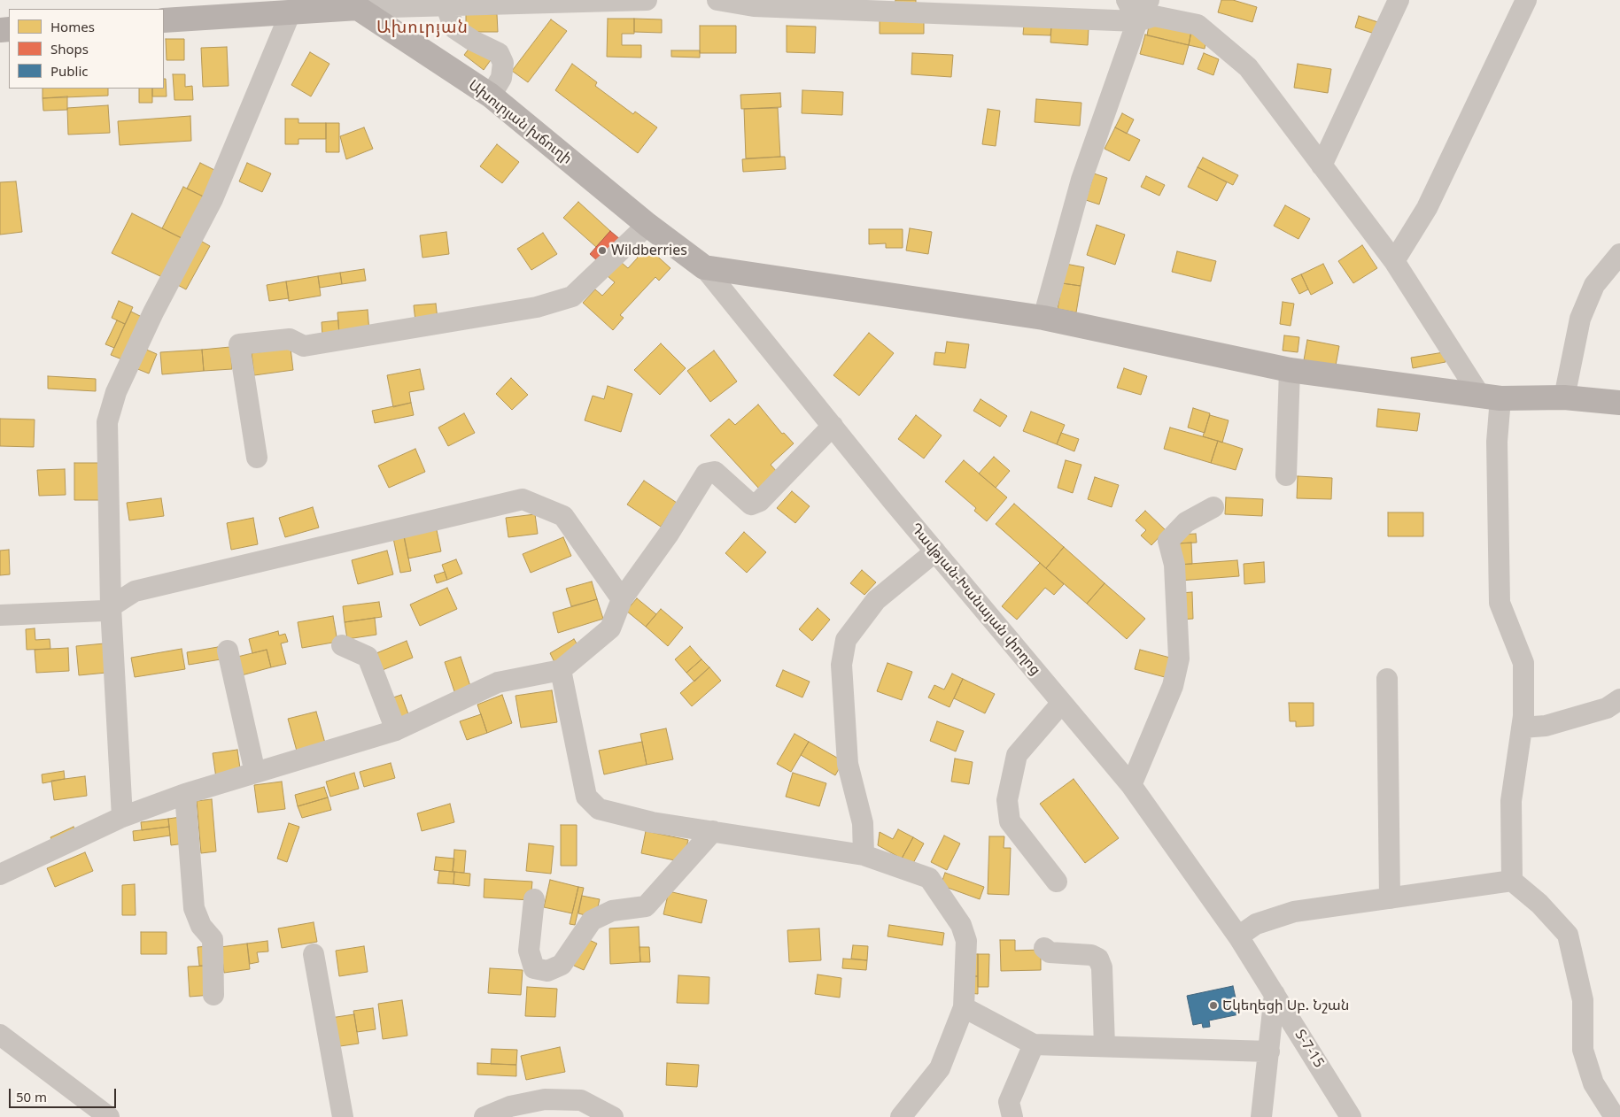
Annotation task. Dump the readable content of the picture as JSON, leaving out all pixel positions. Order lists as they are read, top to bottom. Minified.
{"streets":{"main road":["Ախուրյան խճուղի"],"street":["Դավթյան-Խանայան փողոց","Տ-7-15"]},"crossings":[["Ախուրյան խճուղի","Դավթյան-Խանայան փողոց"],["Դավթյան-Խանայան փողոց","Տ-7-15"]],"districts":["Ախուրյան"],"places":["Wildberries","Եկեղեցի Սբ. Նշան"],"legend":["Homes","Shops","Public"],"scale_bar":"50 m"}
